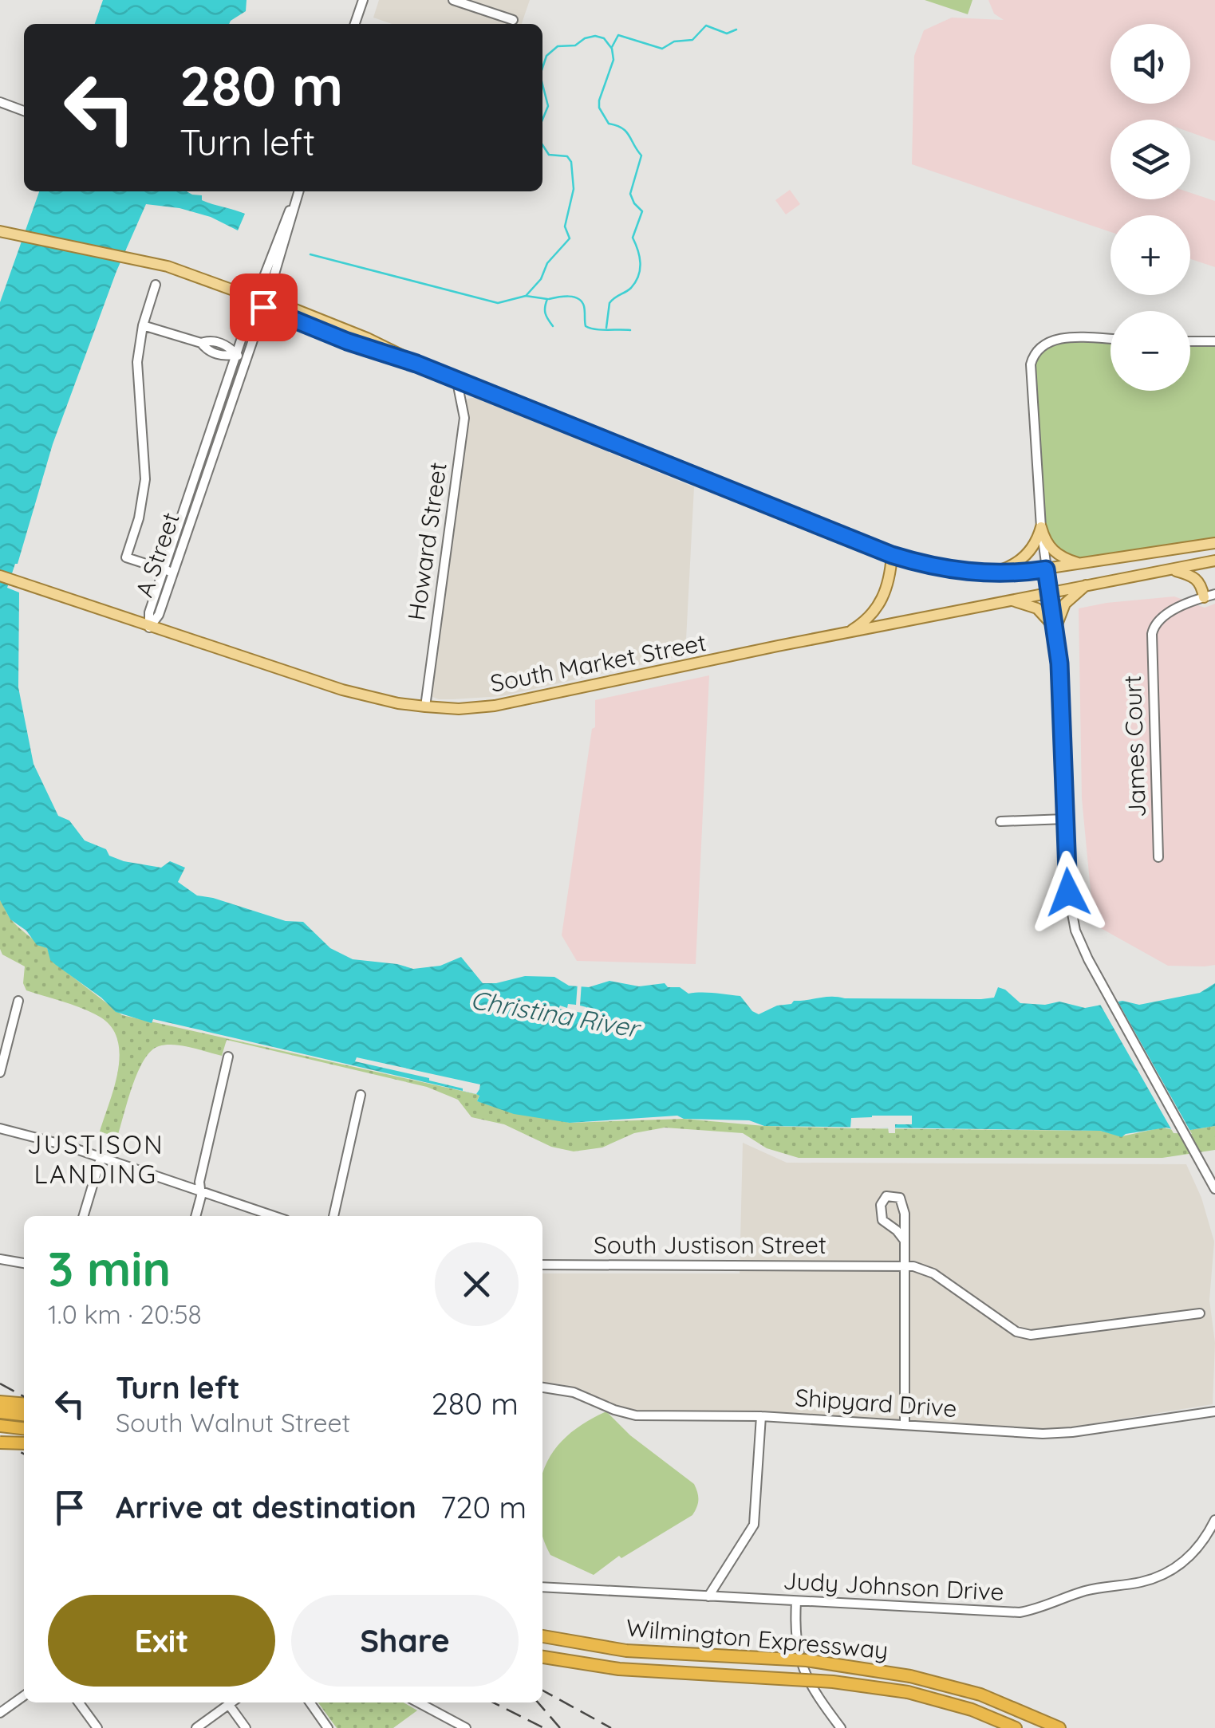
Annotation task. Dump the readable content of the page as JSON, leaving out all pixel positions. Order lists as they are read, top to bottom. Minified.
{"streets":{"highway":["Wilmington Expressway"],"main road":["South Market Street"],"street":["Howard Street","A Street","James Court","South Justison Street","Shipyard Drive","Judy Johnson Drive"]},"crossings":[["Howard Street","South Market Street"],["A Street","South Market Street"]],"districts":["JUSTISON LANDING"],"water":["Christina River"],"page":{"map_buttons":["+","−"],"turn":["280 m","Turn left"],"heading":["3 min","1.0 km · 20:58"],"list":[{"name":"Turn left","note":"South Walnut Street","value":"280 m"},{"name":"Arrive at destination","value":"720 m"}],"buttons":["Exit","Share"]}}
